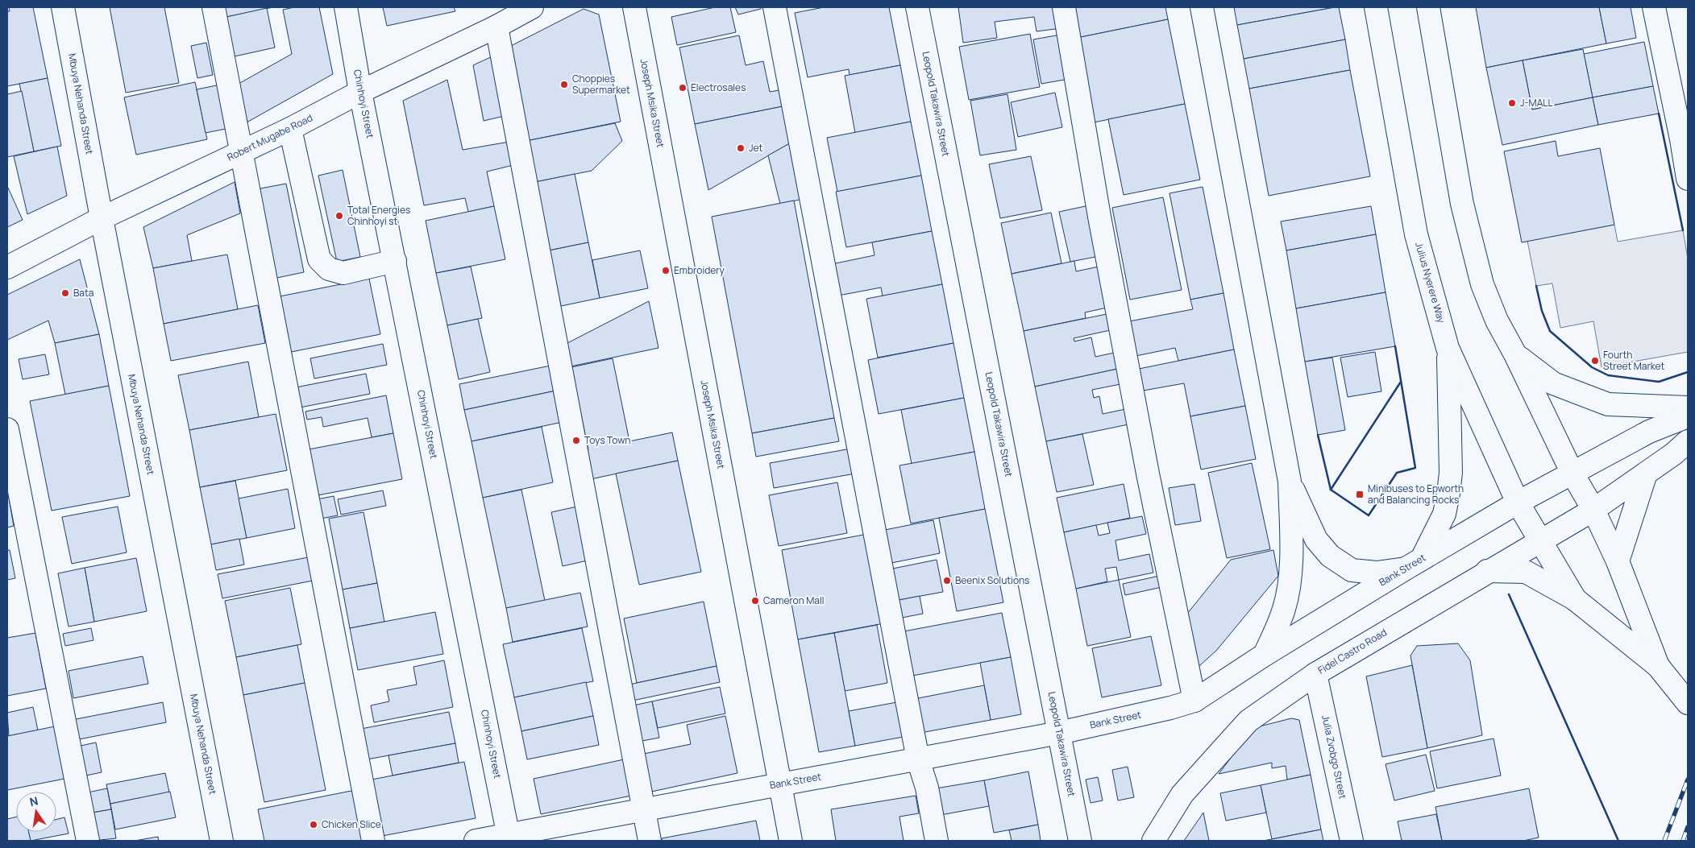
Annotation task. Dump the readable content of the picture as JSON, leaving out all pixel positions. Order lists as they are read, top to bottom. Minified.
{"streets":{"main road":["Joseph Msika Street","Mbuya Nehanda Street","Chinhoyi Street","Leopold Takawira Street","Robert Mugabe Road","Julius Nyerere Way","Bank Street","Fidel Castro Road","Julia Zvobgo Street"]},"crossings":[["Joseph Msika Street","Bank Street"],["Mbuya Nehanda Street","Robert Mugabe Road"],["Chinhoyi Street","Robert Mugabe Road"],["Chinhoyi Street","Bank Street"],["Leopold Takawira Street","Bank Street"],["Julius Nyerere Way","Bank Street"],["Julius Nyerere Way","Fidel Castro Road"],["Fidel Castro Road","Julia Zvobgo Street"]],"places":{"other":["Choppies Supermarket","Electrosales","J-MALL","Jet","Total Energies Chinhoyi st","Embroidery","Bata","Fourth Street Market","Toys Town","Beenix Solutions","Cameron Mall","Chicken Slice"],"transit":["Minibuses to Epworth and Balancing Rocks"]},"north":"top"}
